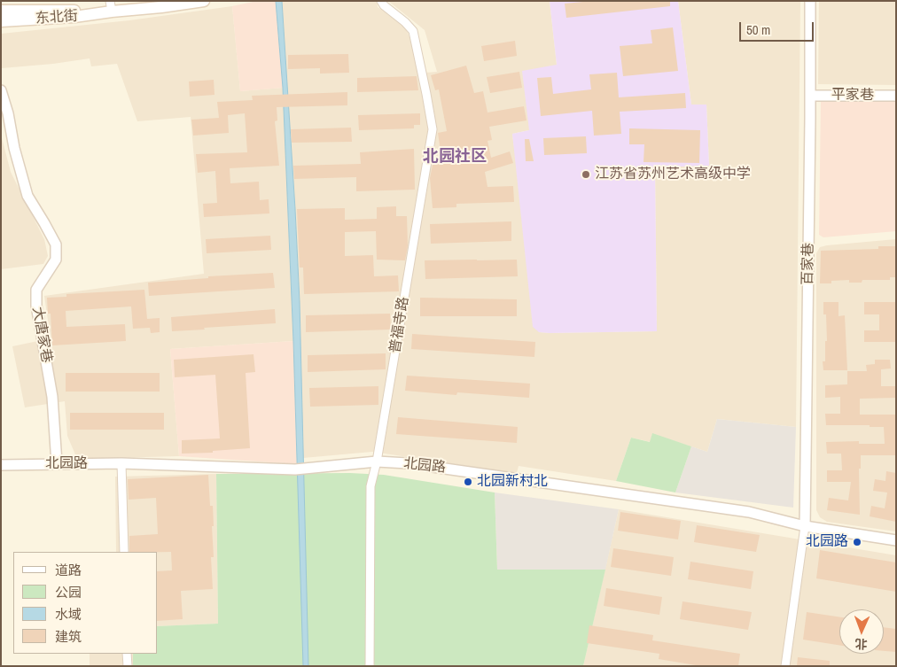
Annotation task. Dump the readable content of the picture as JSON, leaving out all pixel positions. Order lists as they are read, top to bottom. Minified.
{"streets":{"main road":["东北街"],"street":["平家巷","百家巷","普福寺路","大唐家巷","北园路"]},"crossings":[["平家巷","百家巷"],["百家巷","北园路"],["普福寺路","北园路"],["大唐家巷","北园路"]],"districts":["北园社区"],"places":["江苏省苏州艺术高级中学","北园新村北","北园路"],"legend":["道路","公园","水域","建筑"],"scale_bar":"50 m","north":"bottom"}
